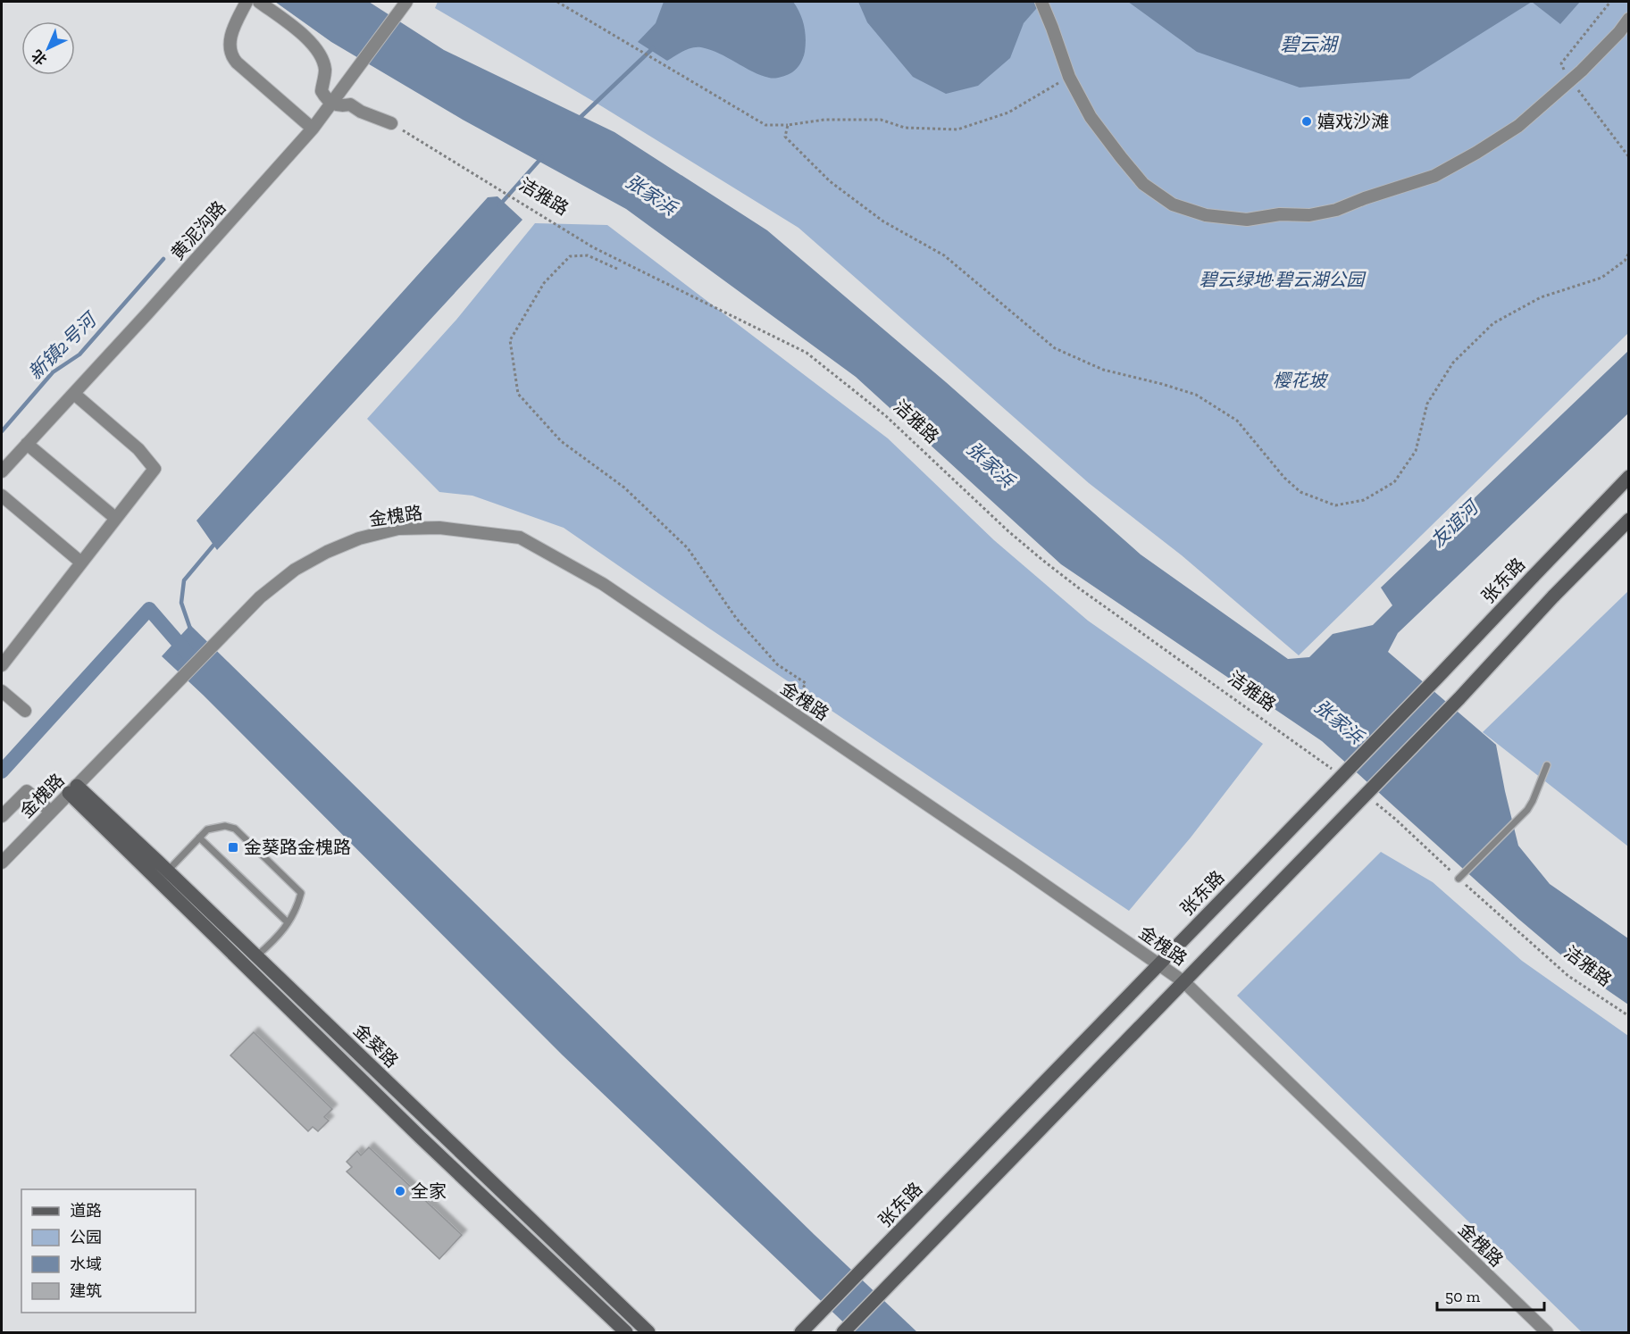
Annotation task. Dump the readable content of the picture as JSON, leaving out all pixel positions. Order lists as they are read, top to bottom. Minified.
{"streets":{"main road":["张东路","金葵路"],"street":["黄泥沟路","金槐路"],"path":["洁雅路"]},"crossings":[["金槐路","张东路"],["金槐路","金葵路"]],"water":["碧云湖","张家浜","新镇2号河","友谊河"],"parks":["碧云绿地·碧云湖公园","樱花坡"],"places":{"other":["嬉戏沙滩","全家"],"transit":["金葵路金槐路"]},"legend":["道路","公园","水域","建筑"],"scale_bar":"50 m","north":"bottom left"}
